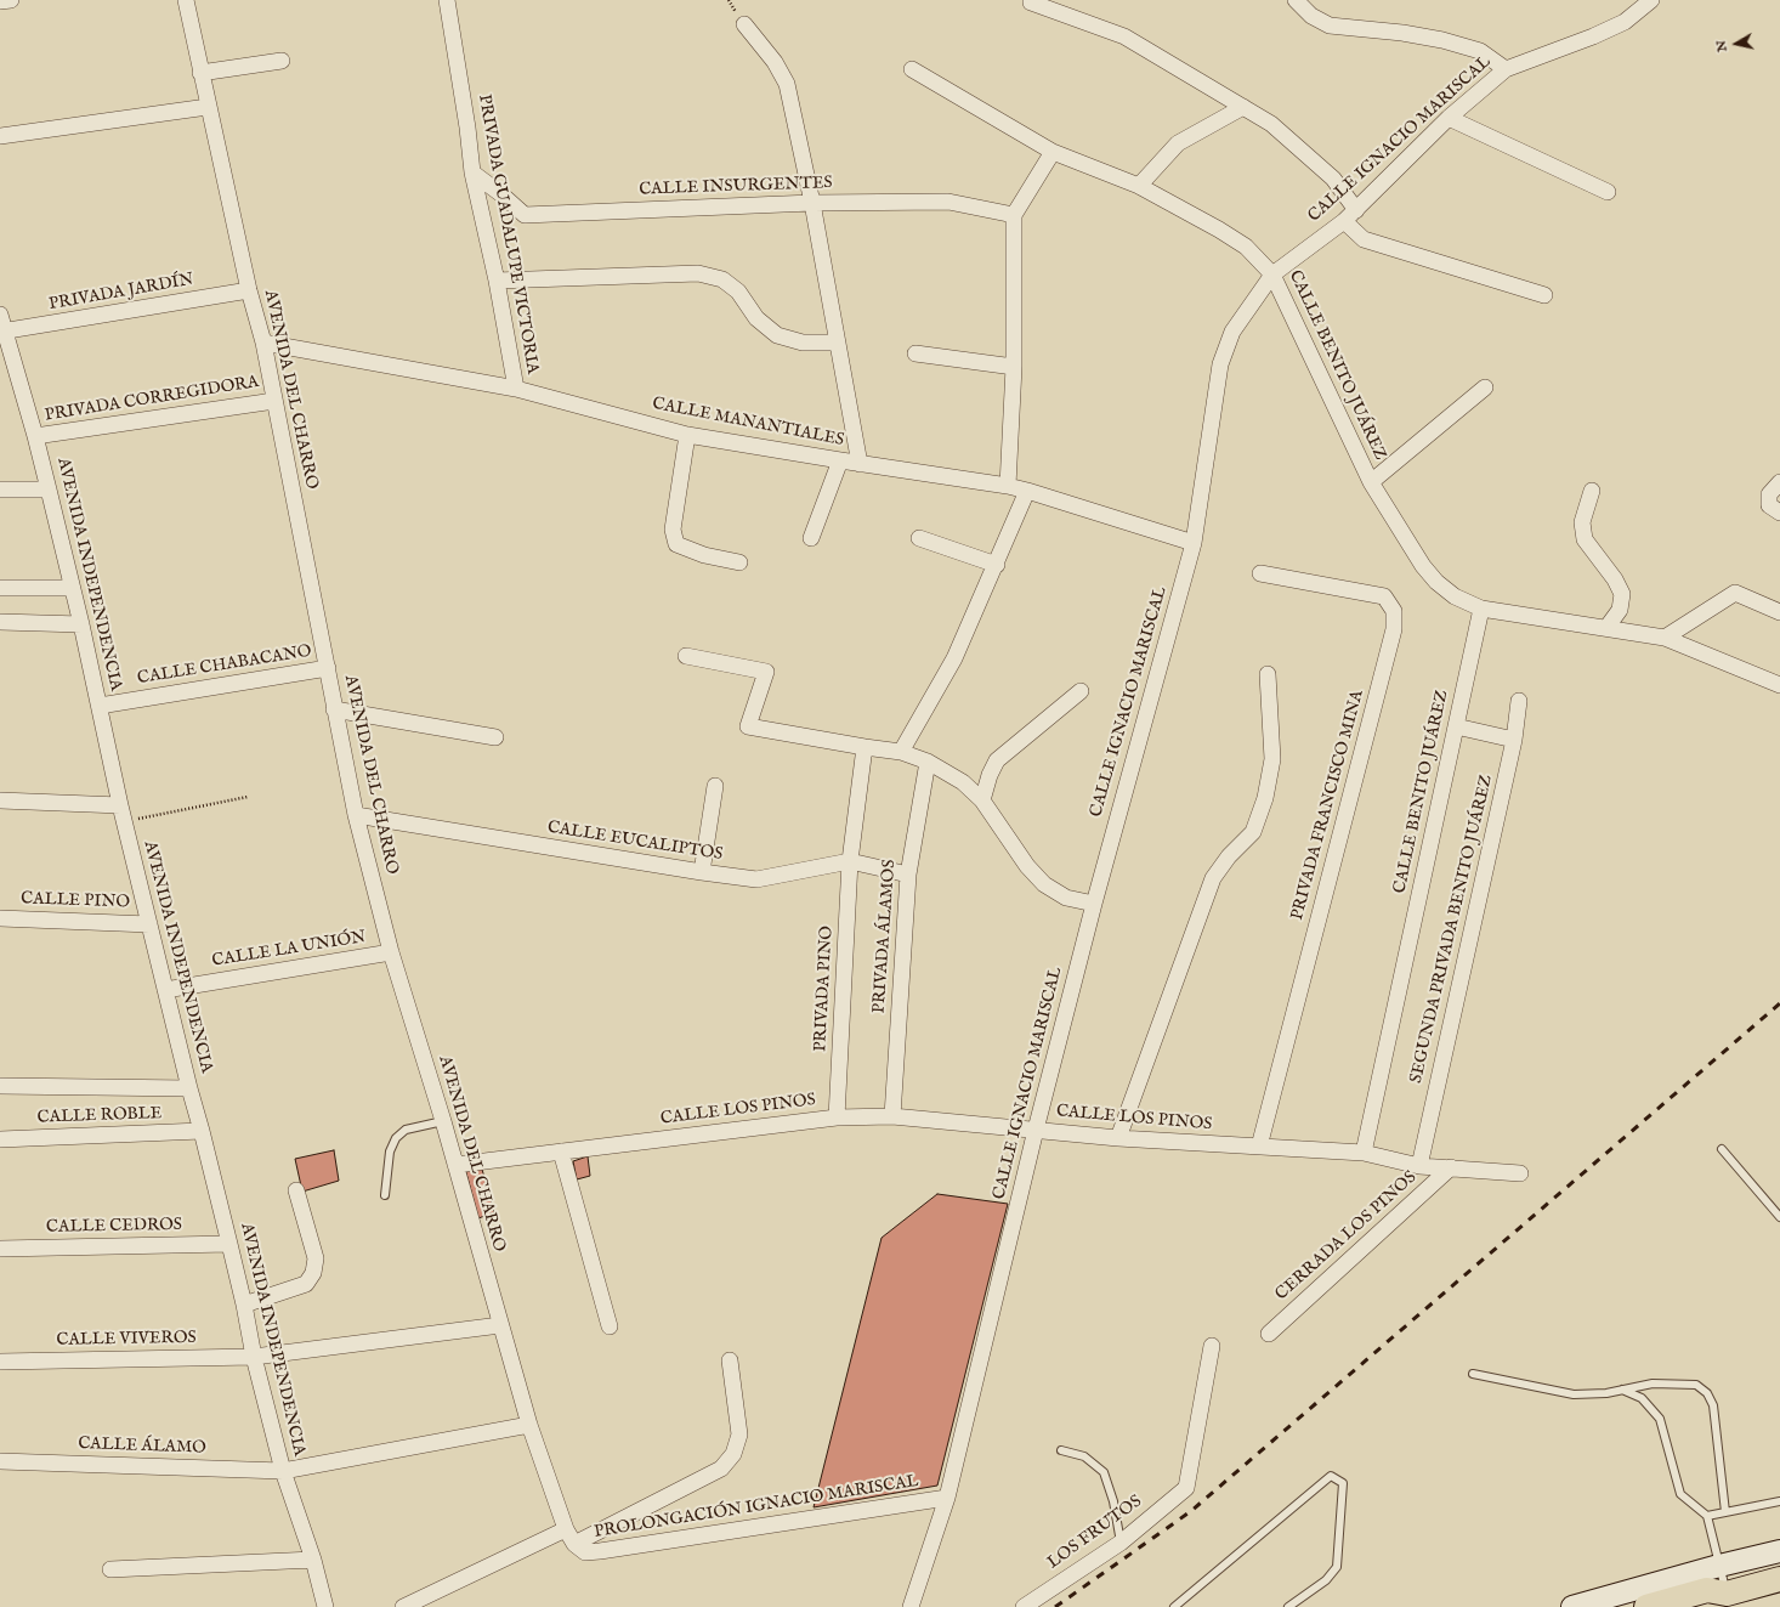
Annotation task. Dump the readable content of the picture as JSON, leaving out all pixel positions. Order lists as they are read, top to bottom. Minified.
{"streets":{"street":["CALLE IGNACIO MARISCAL","CALLE INSURGENTES","PRIVADA GUADALUPE VICTORIA","PRIVADA JARDÍN","CALLE BENITO JUÁREZ","AVENIDA DEL CHARRO","PRIVADA CORREGIDORA","CALLE MANANTIALES","AVENIDA INDEPENDENCIA","CALLE CHABACANO","PRIVADA FRANCISCO MINA","CALLE EUCALIPTOS","CALLE PINO","SEGUNDA PRIVADA BENITO JUÁREZ","PRIVADA ÁLAMOS","CALLE LA UNIÓN","PRIVADA PINO","CALLE LOS PINOS","CALLE ROBLE","CALLE CEDROS","CERRADA LOS PINOS","CALLE VIVEROS","CALLE ÁLAMO","PROLONGACIÓN IGNACIO MARISCAL","LOS FRUTOS"]},"crossings":[["CALLE IGNACIO MARISCAL","CALLE BENITO JUÁREZ"],["CALLE IGNACIO MARISCAL","CALLE MANANTIALES"],["CALLE IGNACIO MARISCAL","CALLE LOS PINOS"],["CALLE IGNACIO MARISCAL","PROLONGACIÓN IGNACIO MARISCAL"],["CALLE INSURGENTES","PRIVADA GUADALUPE VICTORIA"],["PRIVADA GUADALUPE VICTORIA","CALLE MANANTIALES"],["PRIVADA JARDÍN","AVENIDA DEL CHARRO"],["PRIVADA JARDÍN","AVENIDA INDEPENDENCIA"],["CALLE BENITO JUÁREZ","CALLE LOS PINOS"],["AVENIDA DEL CHARRO","PRIVADA CORREGIDORA"],["AVENIDA DEL CHARRO","CALLE MANANTIALES"],["AVENIDA DEL CHARRO","CALLE CHABACANO"],["AVENIDA DEL CHARRO","CALLE EUCALIPTOS"],["AVENIDA DEL CHARRO","CALLE LA UNIÓN"],["AVENIDA DEL CHARRO","CALLE LOS PINOS"],["AVENIDA DEL CHARRO","CALLE VIVEROS"],["AVENIDA DEL CHARRO","CALLE ÁLAMO"],["AVENIDA DEL CHARRO","PROLONGACIÓN IGNACIO MARISCAL"],["PRIVADA CORREGIDORA","AVENIDA INDEPENDENCIA"],["AVENIDA INDEPENDENCIA","CALLE CHABACANO"],["AVENIDA INDEPENDENCIA","CALLE PINO"],["AVENIDA INDEPENDENCIA","CALLE LA UNIÓN"],["AVENIDA INDEPENDENCIA","CALLE ROBLE"],["AVENIDA INDEPENDENCIA","CALLE CEDROS"],["AVENIDA INDEPENDENCIA","CALLE VIVEROS"],["AVENIDA INDEPENDENCIA","CALLE ÁLAMO"],["PRIVADA FRANCISCO MINA","CALLE LOS PINOS"],["CALLE EUCALIPTOS","PRIVADA ÁLAMOS"],["CALLE EUCALIPTOS","PRIVADA PINO"],["SEGUNDA PRIVADA BENITO JUÁREZ","CALLE LOS PINOS"],["PRIVADA ÁLAMOS","CALLE LOS PINOS"],["PRIVADA PINO","CALLE LOS PINOS"],["CALLE LOS PINOS","CERRADA LOS PINOS"]],"north":"left"}
